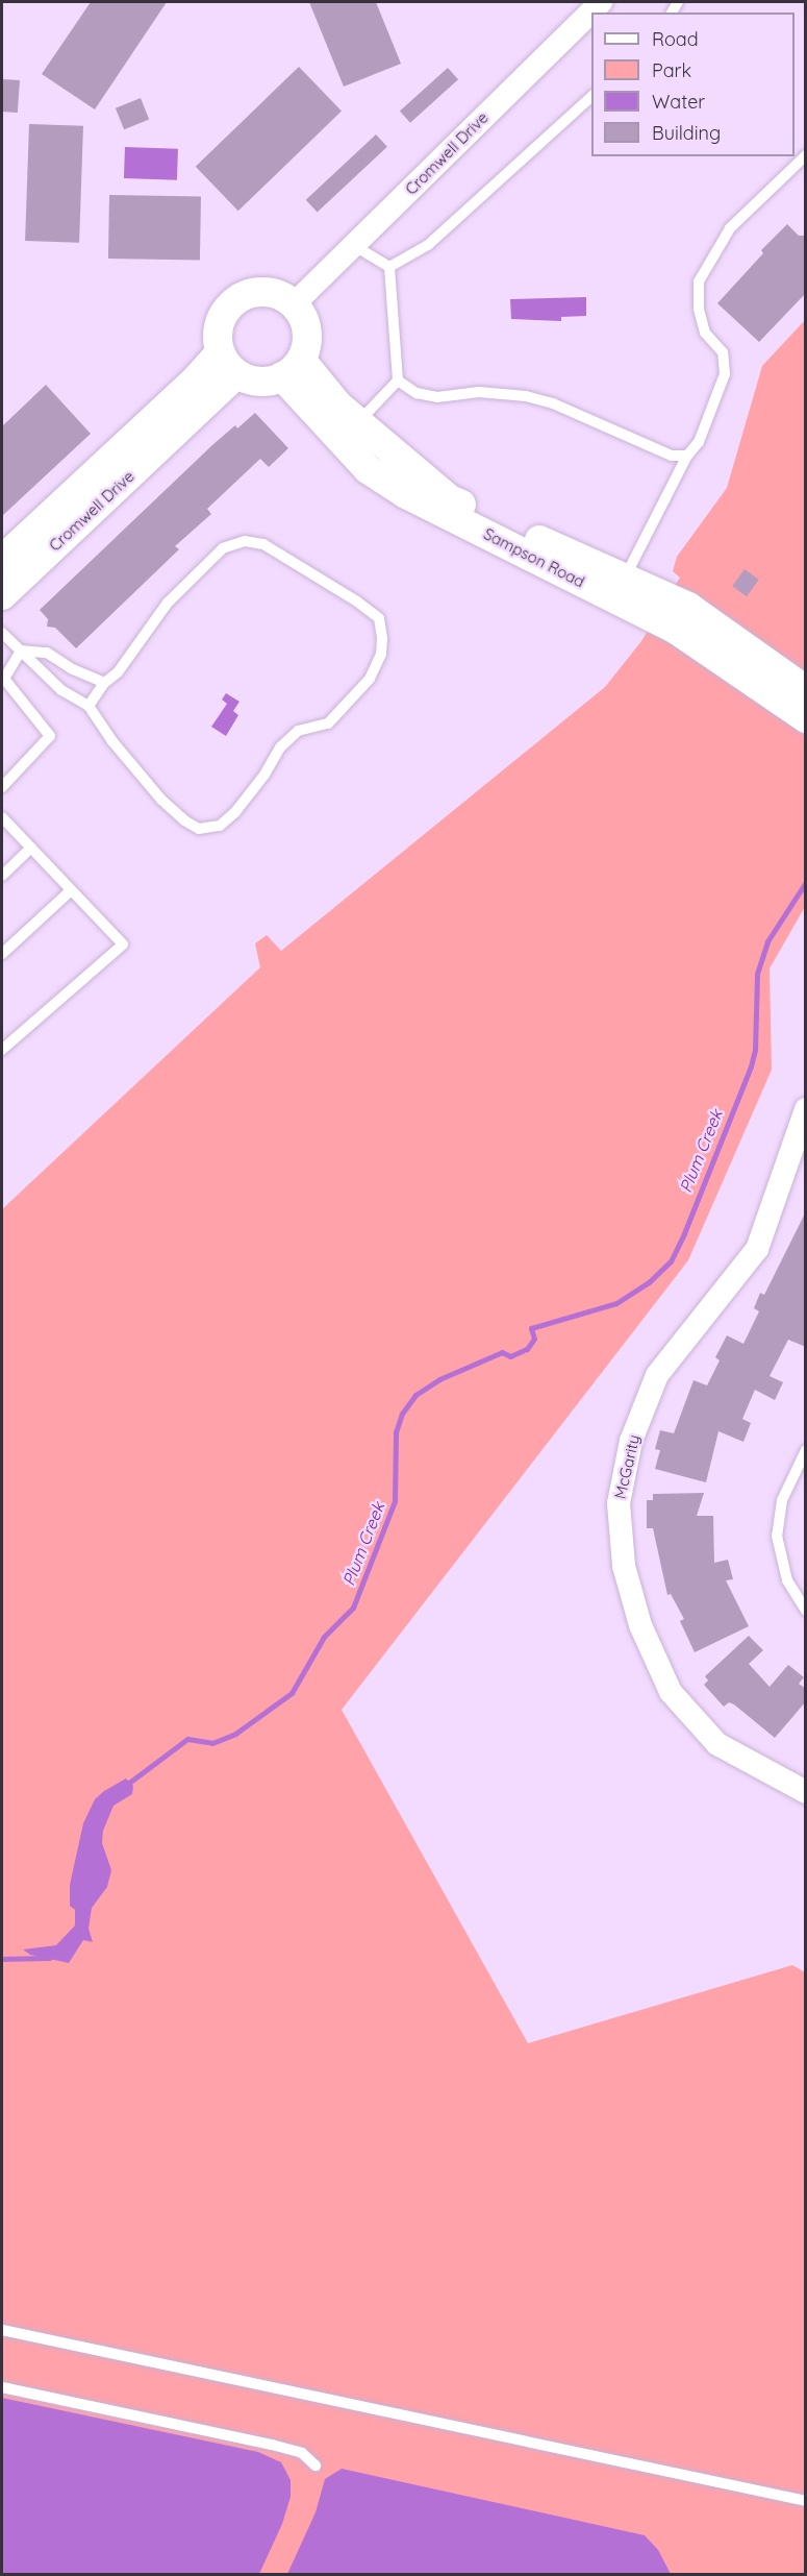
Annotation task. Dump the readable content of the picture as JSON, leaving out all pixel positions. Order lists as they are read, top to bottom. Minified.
{"streets":{"street":["Cromwell Drive","Sampson Road","McGarity"]},"crossings":[["Cromwell Drive","Sampson Road"]],"water":["Plum Creek"],"legend":["Road","Park","Water","Building"]}
